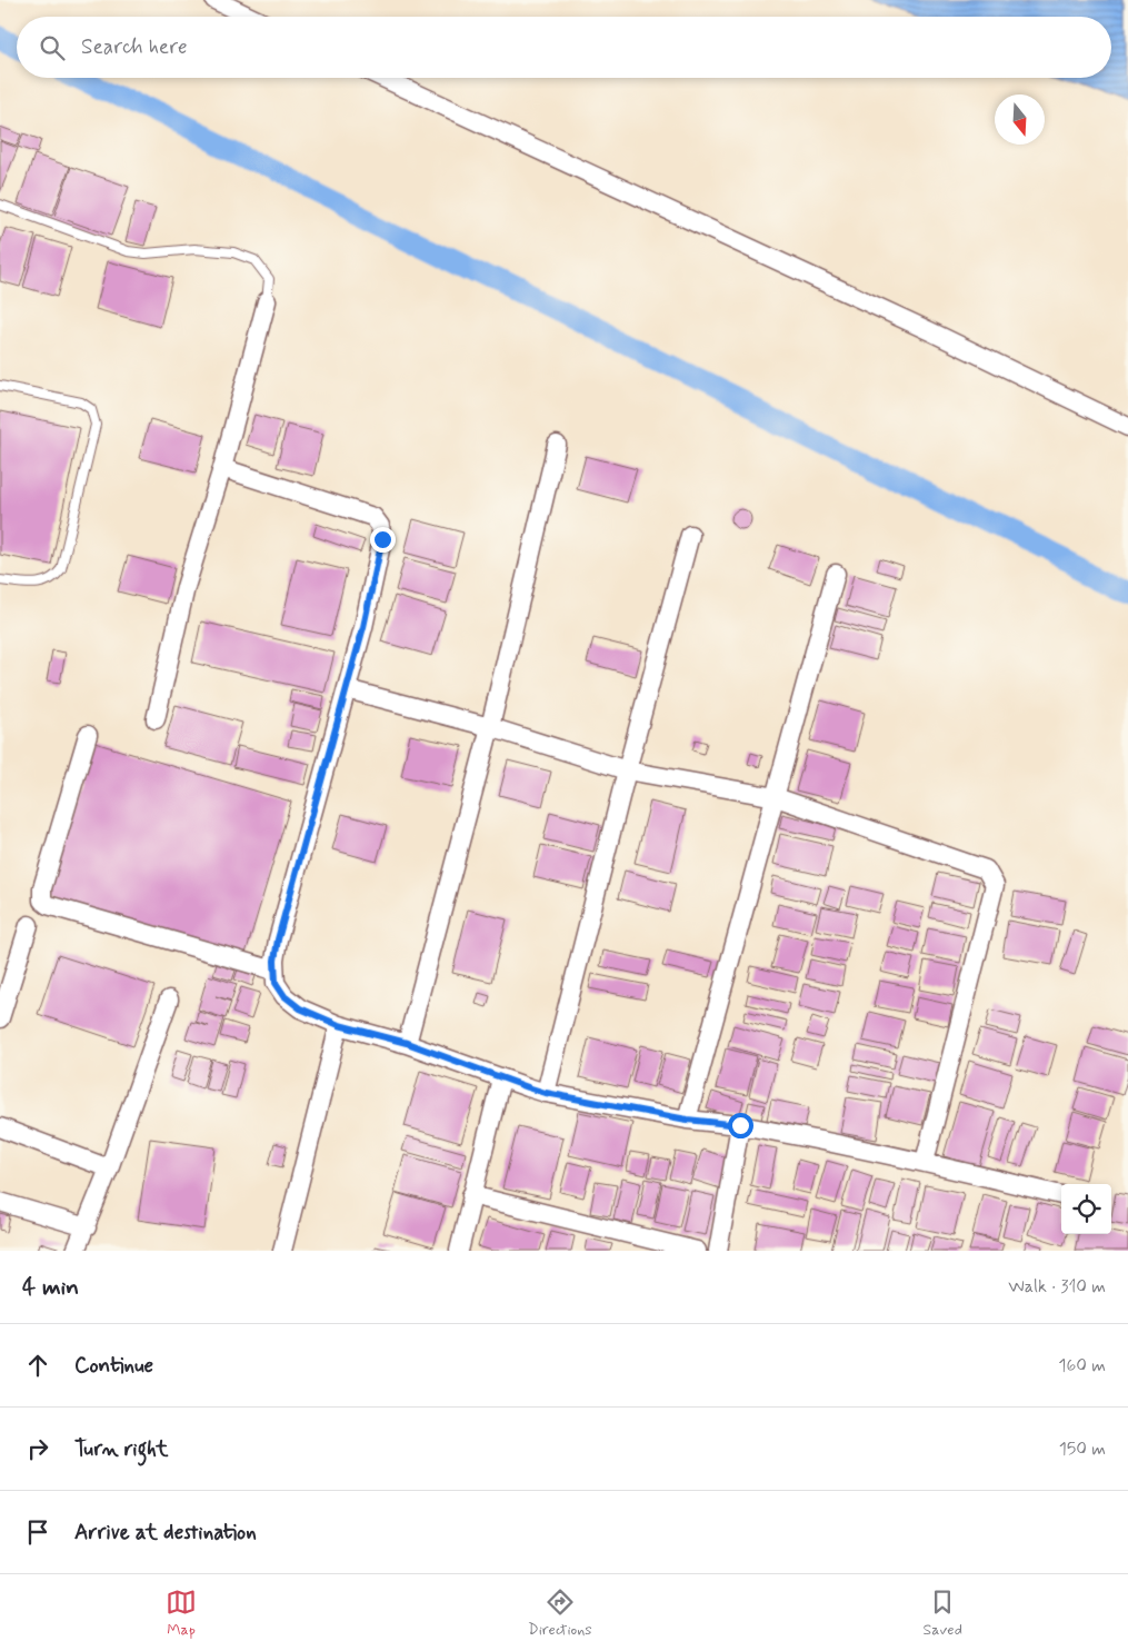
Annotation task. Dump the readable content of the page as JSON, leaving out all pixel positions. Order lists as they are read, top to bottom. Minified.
{"north":"bottom","page":{"search":"Search here","heading":["4 min","Walk · 310 m"],"list":[["Continue","160 m"],["Turn right","150 m"],"Arrive at destination"],"nav":["Map","Directions","Saved"]}}
